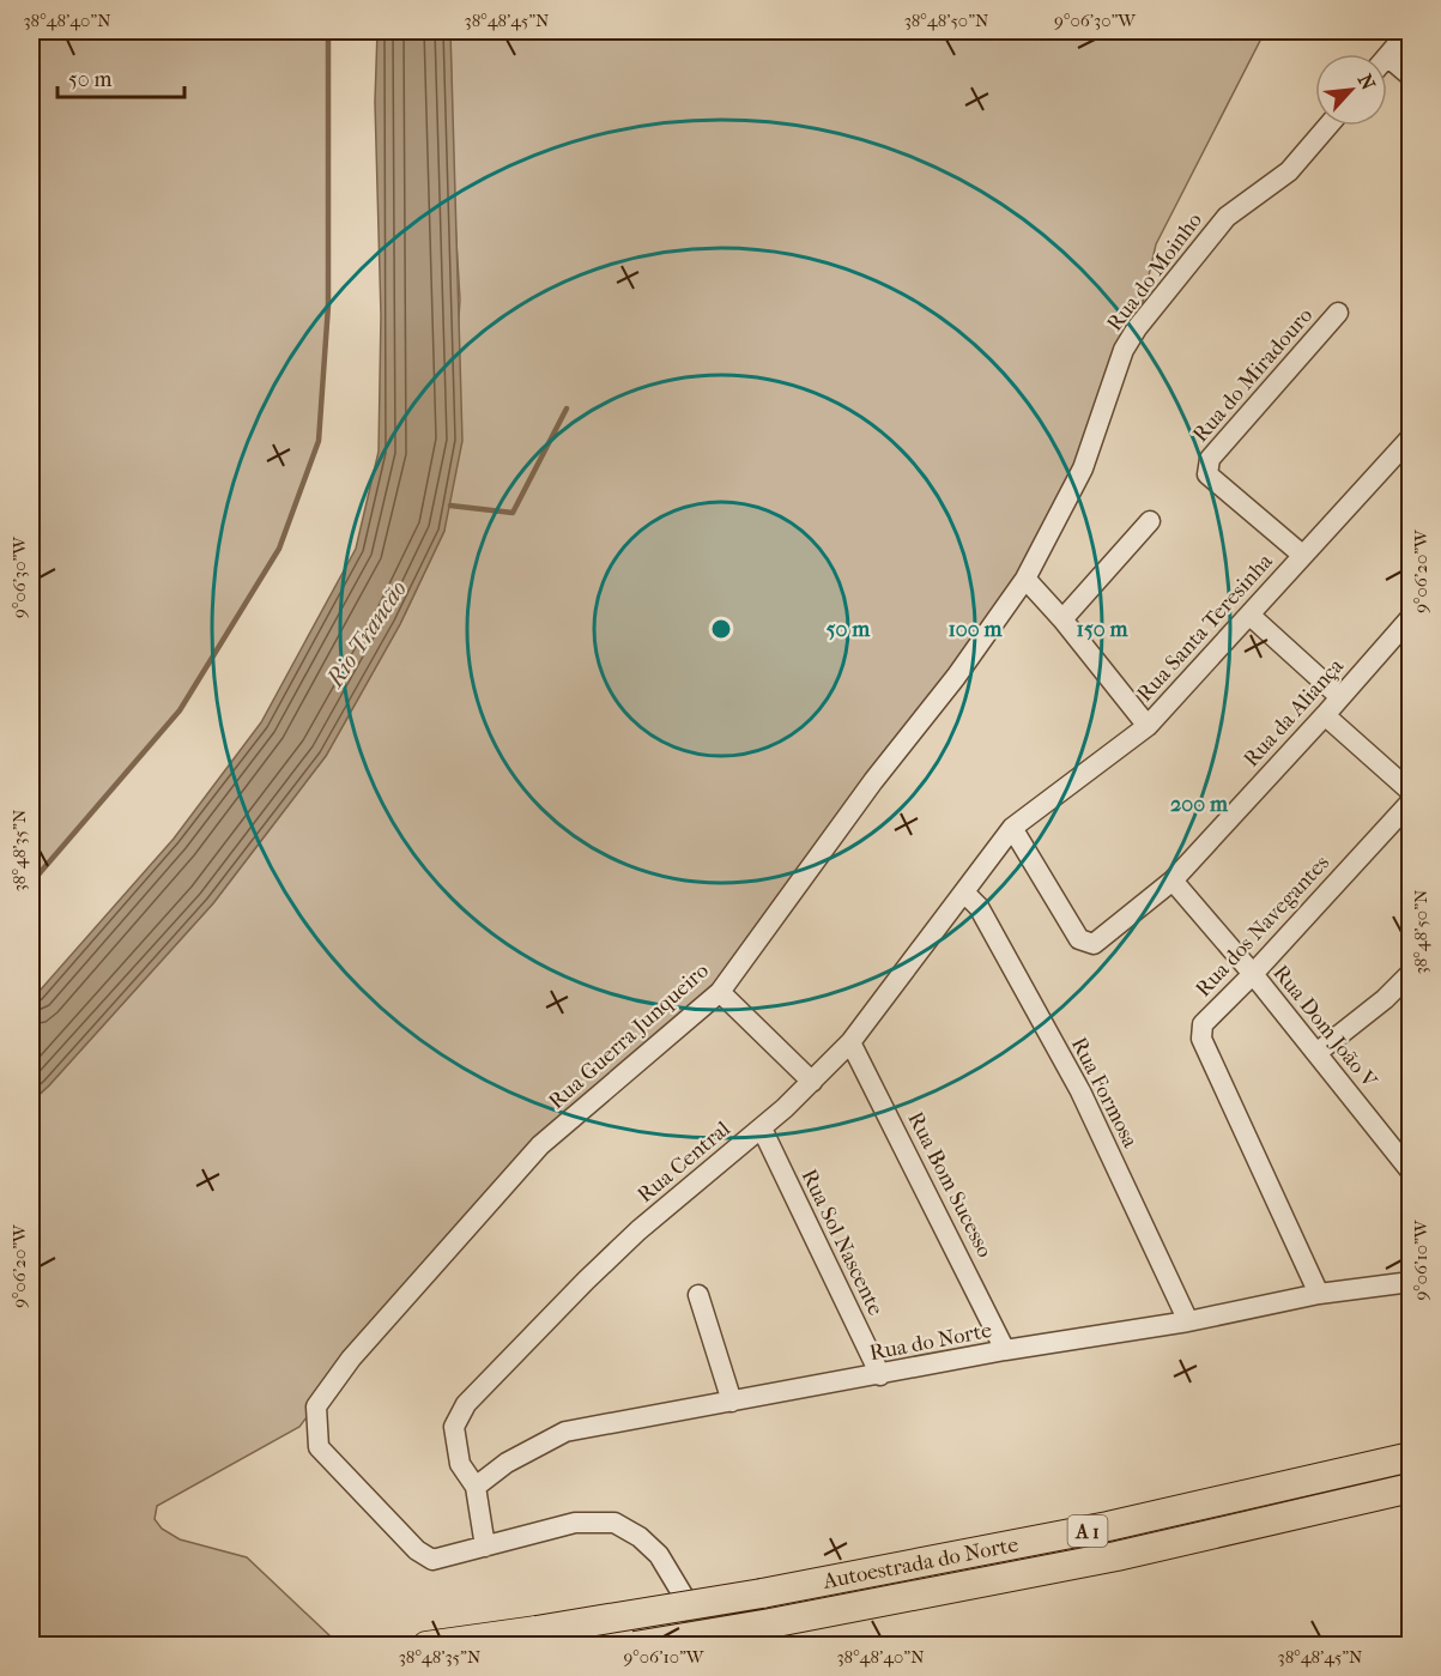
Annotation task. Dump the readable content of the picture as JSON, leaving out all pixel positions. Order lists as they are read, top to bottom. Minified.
{"streets":{"highway":["A 1","Autoestrada do Norte"],"street":["Rua do Moinho","Rua do Miradouro","Rua Santa Teresinha","Rua da Aliança","Rua dos Navegantes","Rua Dom João V","Rua Guerra Junqueiro","Rua Formosa","Rua Central","Rua Bom Sucesso","Rua Sol Nascente","Rua do Norte"]},"crossings":[["Rua do Moinho","Rua Guerra Junqueiro"],["Rua do Miradouro","Rua Santa Teresinha"],["Rua Santa Teresinha","Rua da Aliança"],["Rua Santa Teresinha","Rua Central"],["Rua da Aliança","Rua Dom João V"],["Rua da Aliança","Rua Central"],["Rua dos Navegantes","Rua Dom João V"],["Rua dos Navegantes","Rua do Norte"],["Rua Guerra Junqueiro","Rua Central"],["Rua Formosa","Rua Central"],["Rua Formosa","Rua do Norte"],["Rua Central","Rua Bom Sucesso"],["Rua Central","Rua Sol Nascente"],["Rua Central","Rua do Norte"],["Rua Bom Sucesso","Rua do Norte"],["Rua Sol Nascente","Rua do Norte"]],"water":["Rio Trancão"],"scale_bar":"50 m","north":"top right","coordinates":["38°48'40\"N","38°48'45\"N","38°48'50\"N","9°06'30\"W","9°06'20\"W","38°48'35\"N","9°06'10\"W"],"rings":["50 m","100 m","150 m","200 m"]}
